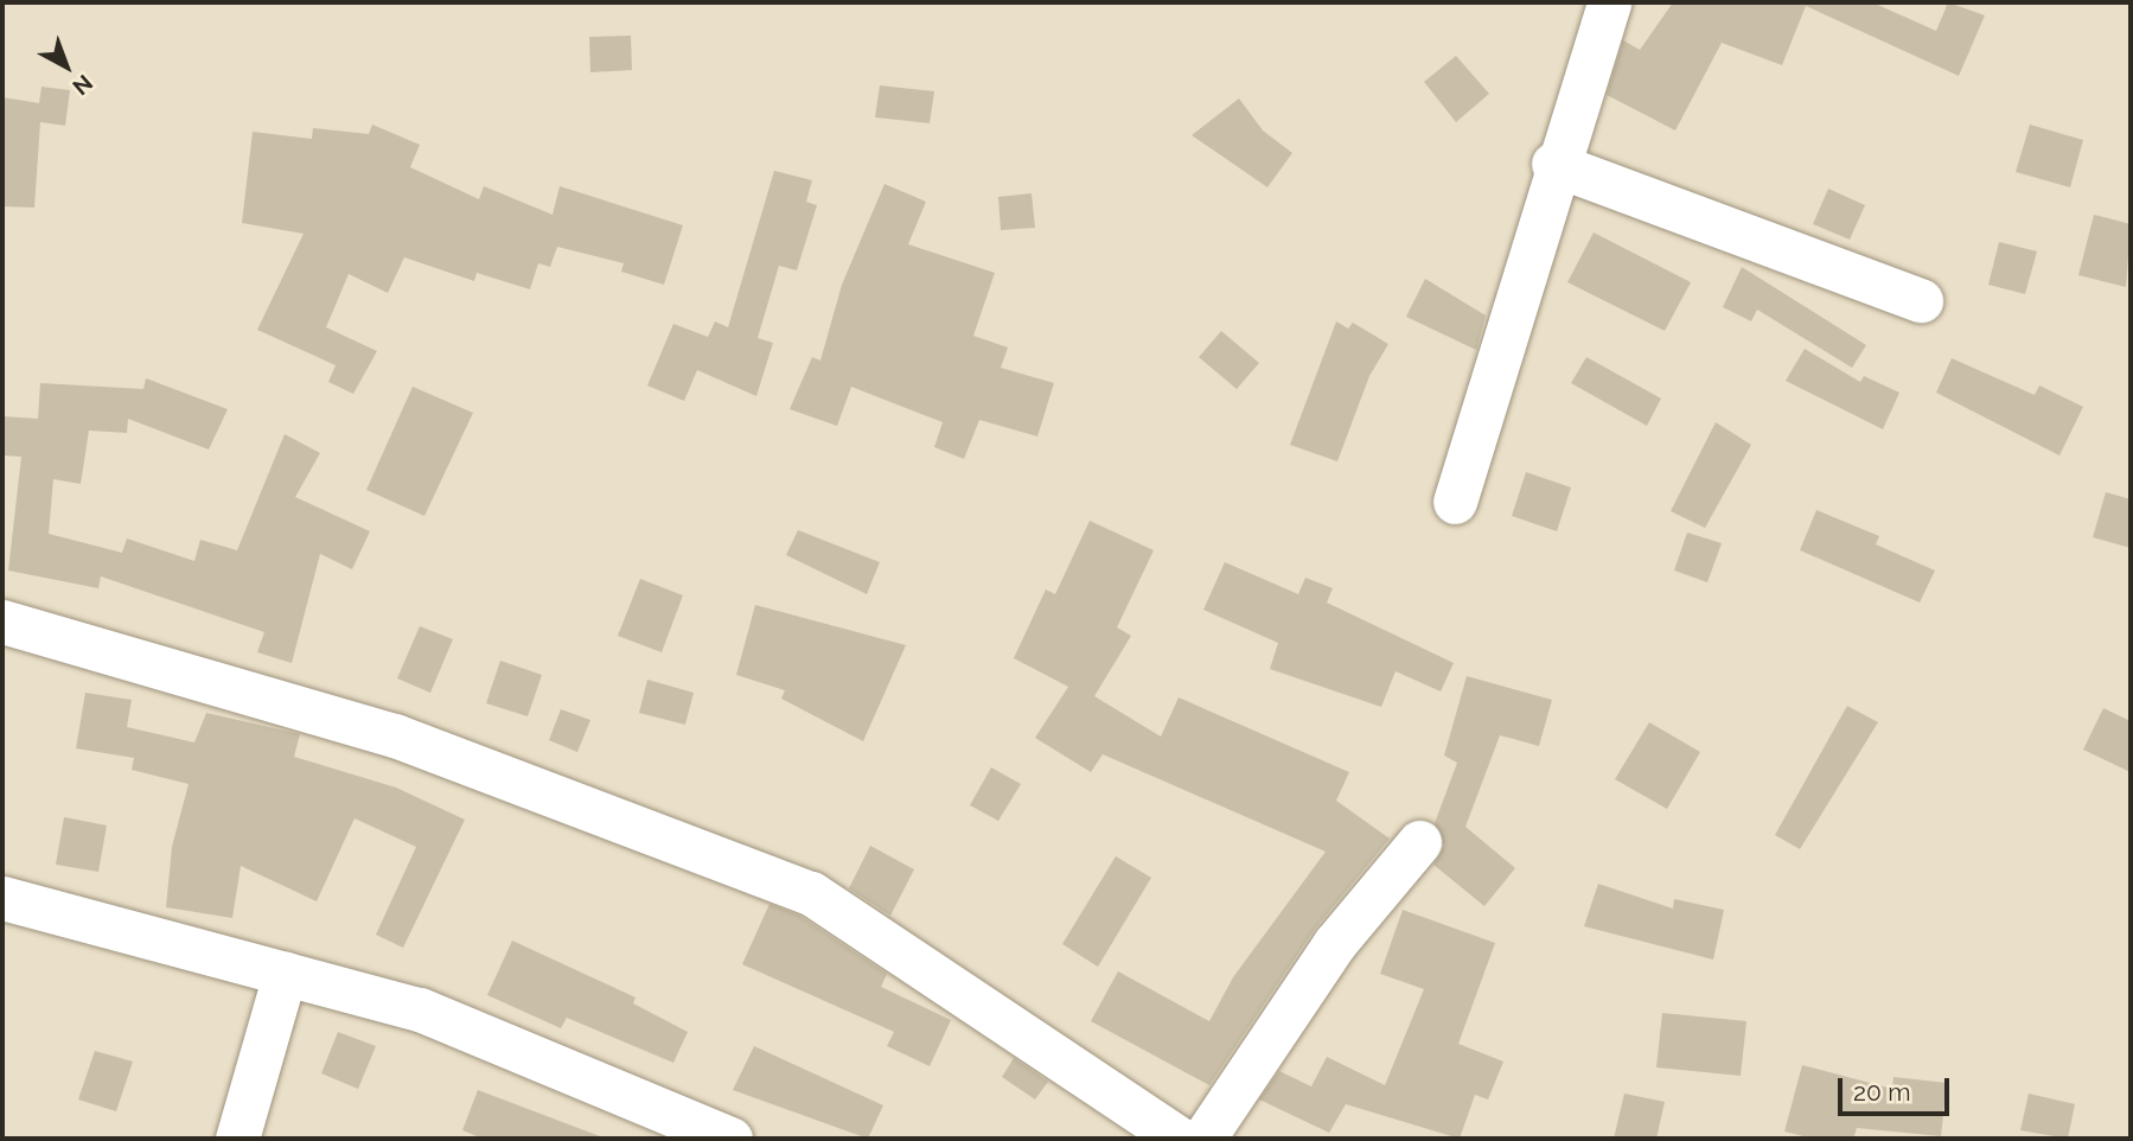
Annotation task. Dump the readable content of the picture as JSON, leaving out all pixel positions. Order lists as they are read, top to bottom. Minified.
{"scale_bar":"20 m","north":"bottom right"}
